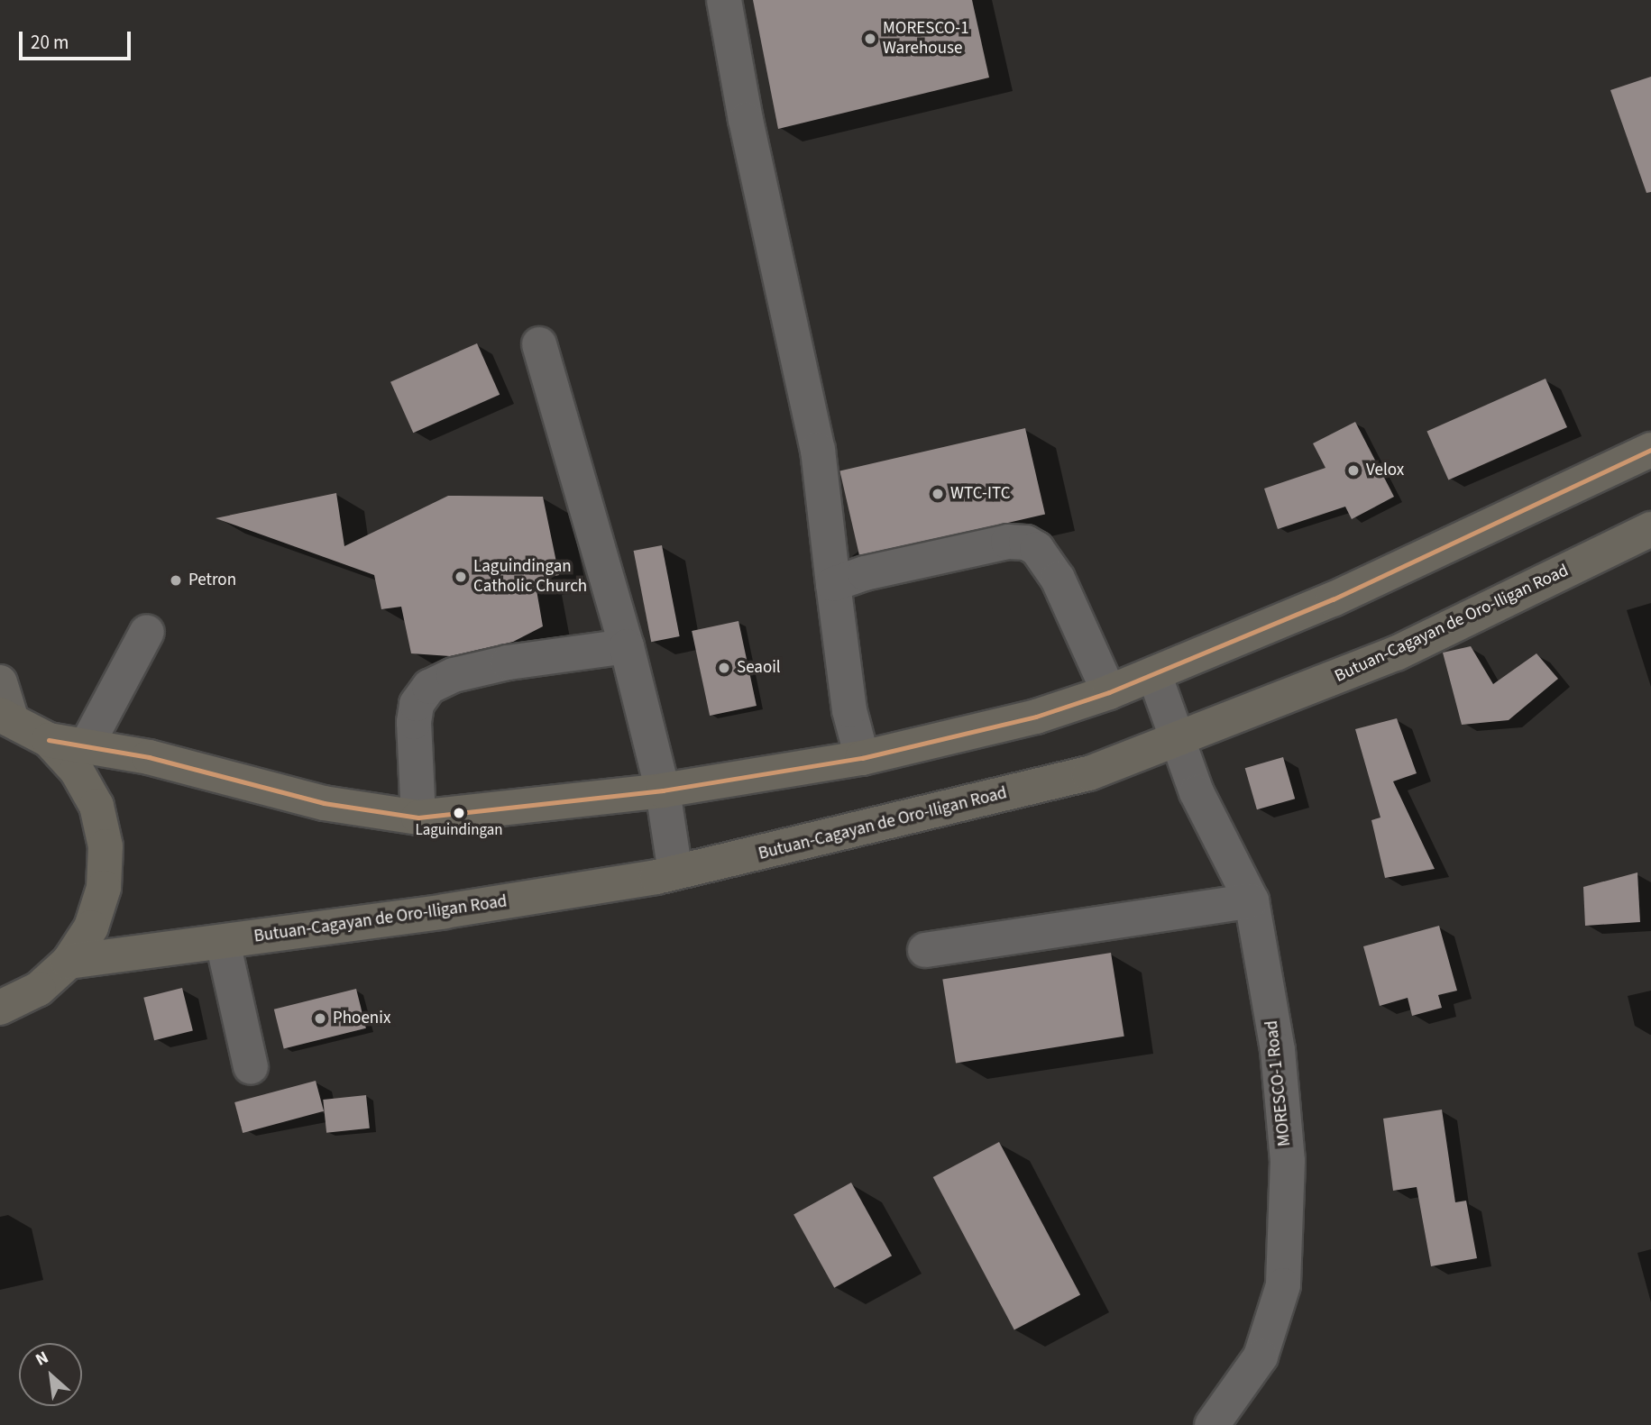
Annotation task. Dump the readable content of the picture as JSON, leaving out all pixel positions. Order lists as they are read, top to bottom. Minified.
{"streets":{"highway":["Butuan-Cagayan de Oro-Iligan Road"],"lane":["MORESCO-1 Road"]},"crossings":[["Butuan-Cagayan de Oro-Iligan Road","MORESCO-1 Road"]],"places":["MORESCO-1 Warehouse","Velox","WTC-ITC","Laguindingan Catholic Church","Petron","Seaoil","Laguindingan","Phoenix"],"scale_bar":"20 m","north":"top left"}
